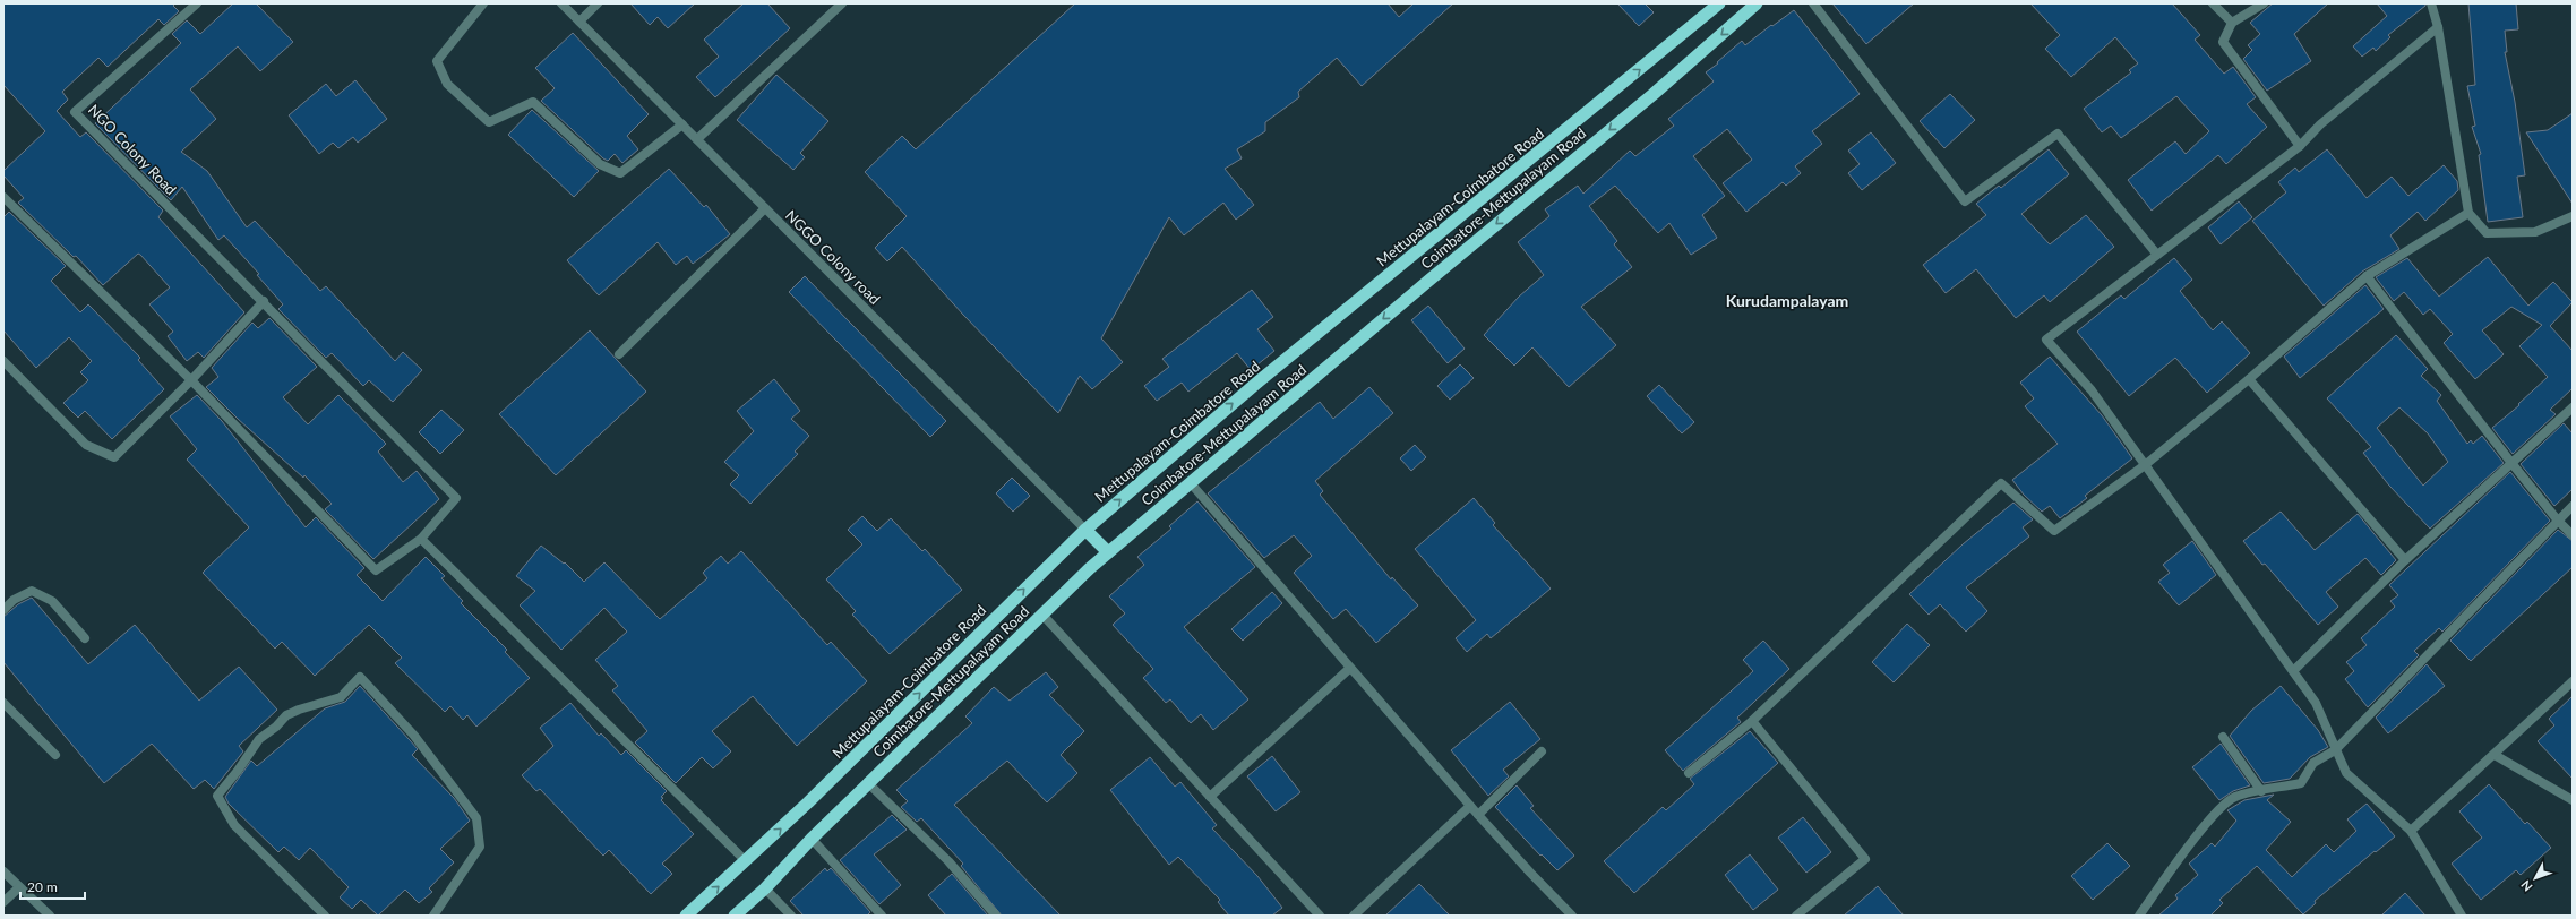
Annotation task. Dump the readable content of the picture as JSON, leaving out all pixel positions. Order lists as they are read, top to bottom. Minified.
{"streets":{"highway":["Mettupalayam-Coimbatore Road","Coimbatore-Mettupalayam Road"],"street":["NGO Colony Road","NGGO Colony road"]},"crossings":[["Mettupalayam-Coimbatore Road","NGGO Colony road"]],"one_way":["Mettupalayam-Coimbatore Road","Coimbatore-Mettupalayam Road"],"districts":["Kurudampalayam"],"scale_bar":"20 m","north":"bottom left"}
